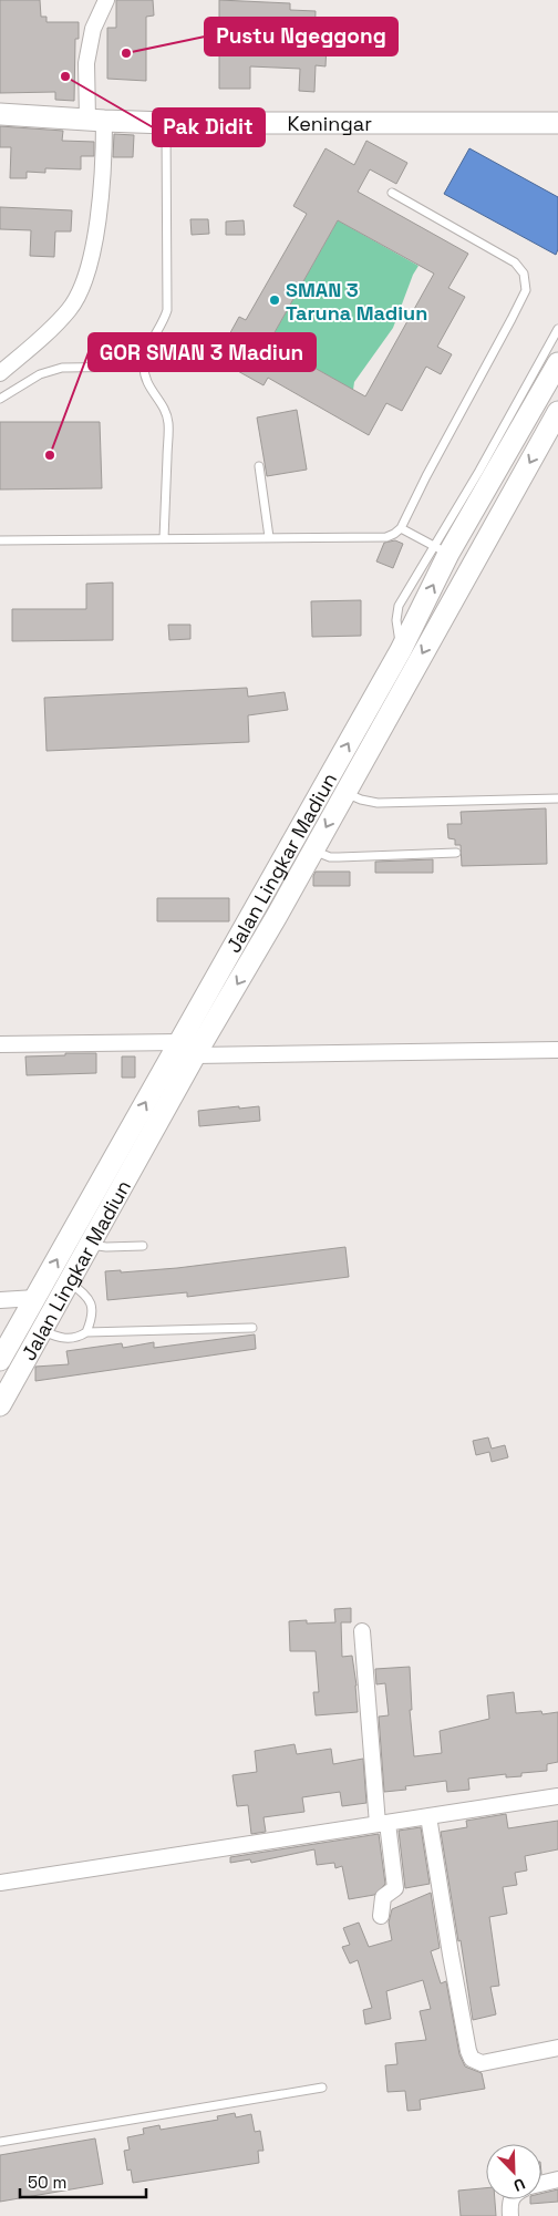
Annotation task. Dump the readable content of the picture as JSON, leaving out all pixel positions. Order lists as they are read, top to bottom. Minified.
{"streets":{"main road":["Keningar","Jalan Lingkar Madiun"]},"places":["Pustu Ngeggong","Pak Didit","SMAN 3 Taruna Madiun","GOR SMAN 3 Madiun"],"scale_bar":"50 m","north":"bottom right"}
